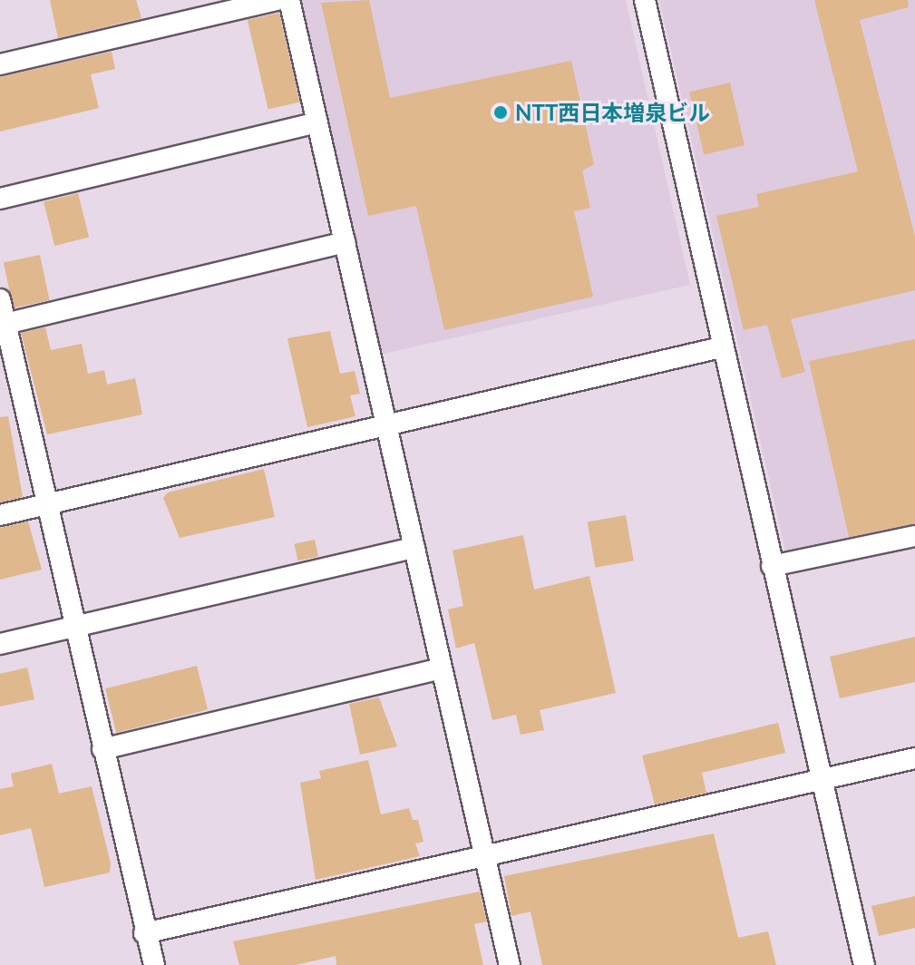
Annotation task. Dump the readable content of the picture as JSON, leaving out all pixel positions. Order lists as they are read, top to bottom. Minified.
{"places":["NTT西日本増泉ビル"]}
